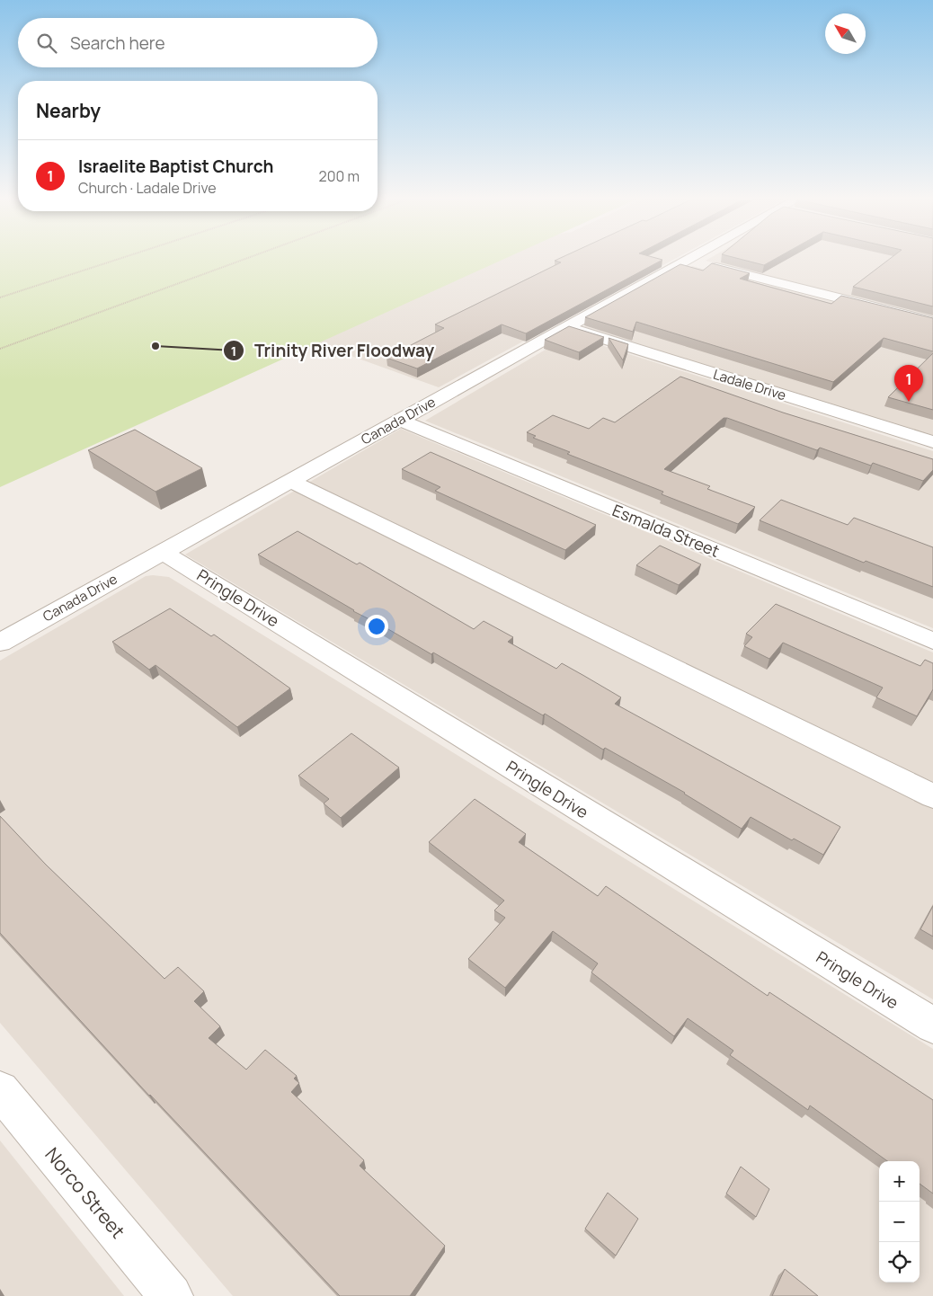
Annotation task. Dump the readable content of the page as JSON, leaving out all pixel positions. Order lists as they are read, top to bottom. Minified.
{"streets":{"street":["Ladale Drive","Canada Drive","Esmalda Street","Pringle Drive","Norco Street"]},"crossings":[["Ladale Drive","Canada Drive"],["Canada Drive","Esmalda Street"],["Canada Drive","Pringle Drive"]],"places":["Trinity River Floodway"],"north":"top left","page":{"search":"Search here","heading":"Nearby","list":[{"mark":"1","name":"Israelite Baptist Church","note":"Church · Ladale Drive","value":"200 m"}],"pins":"1","map_buttons":["+","−"]}}
